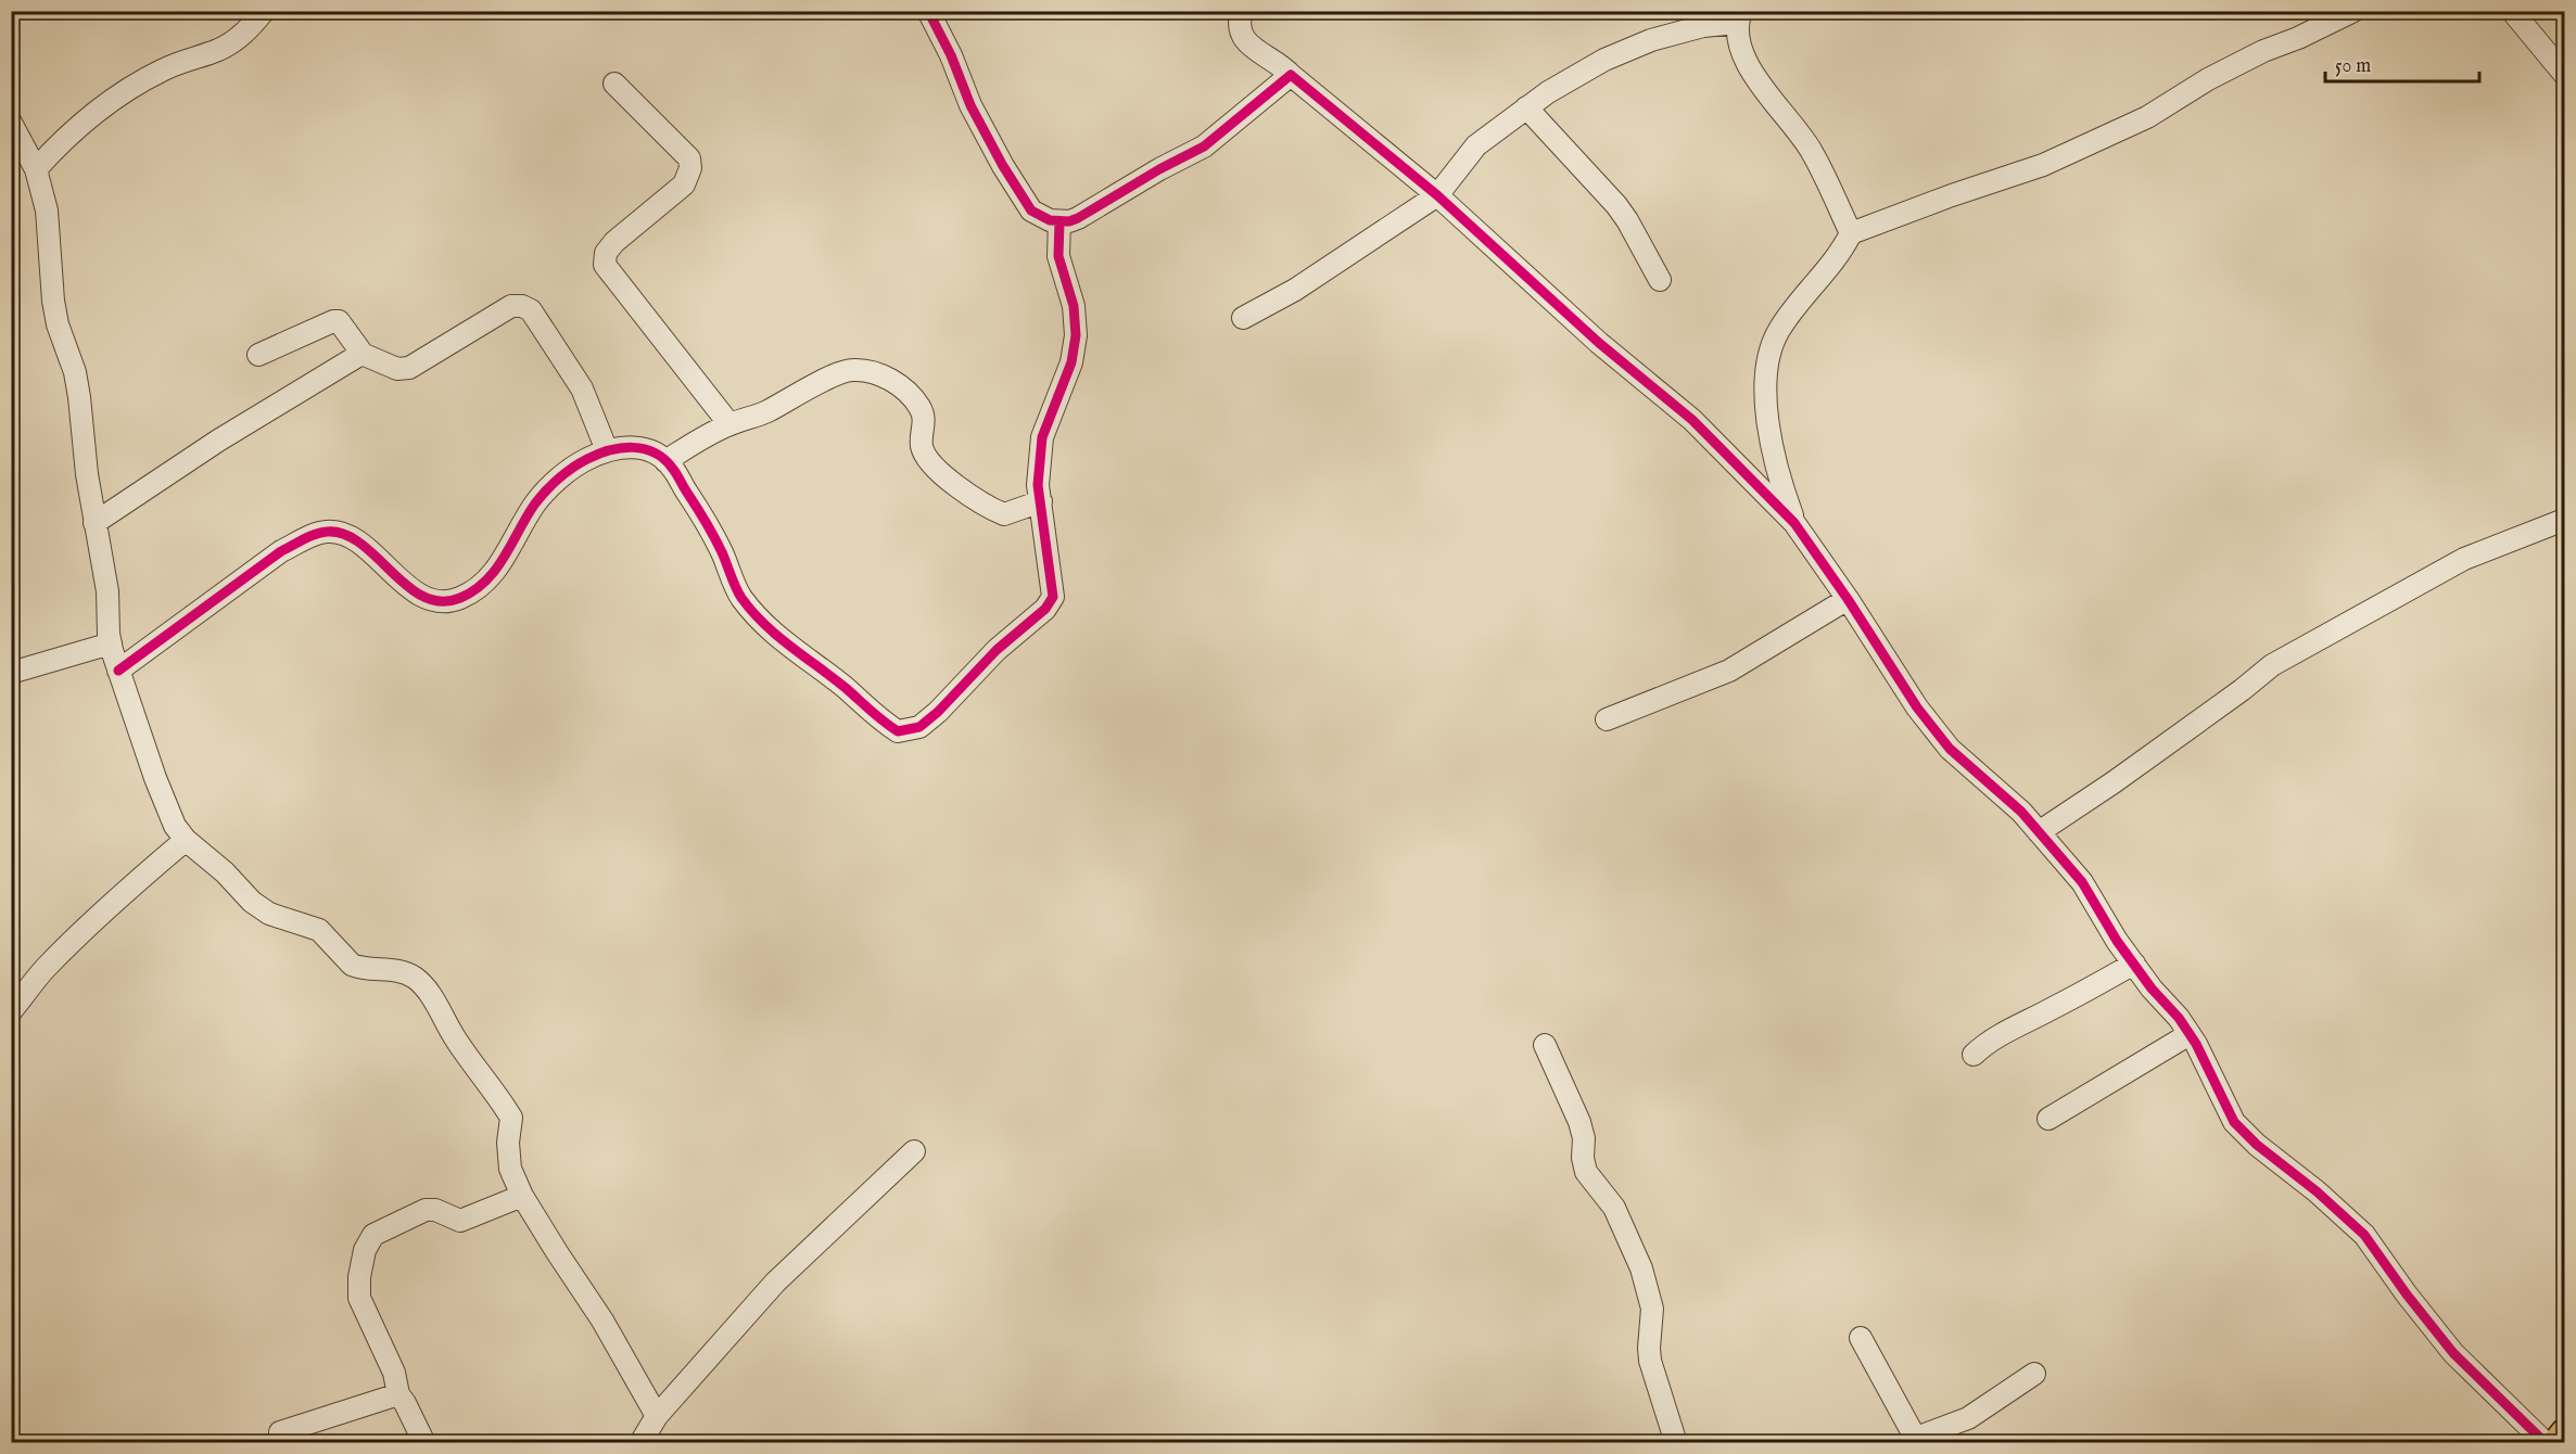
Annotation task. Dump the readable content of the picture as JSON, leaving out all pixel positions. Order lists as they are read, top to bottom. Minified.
{"scale_bar":"50 m"}
